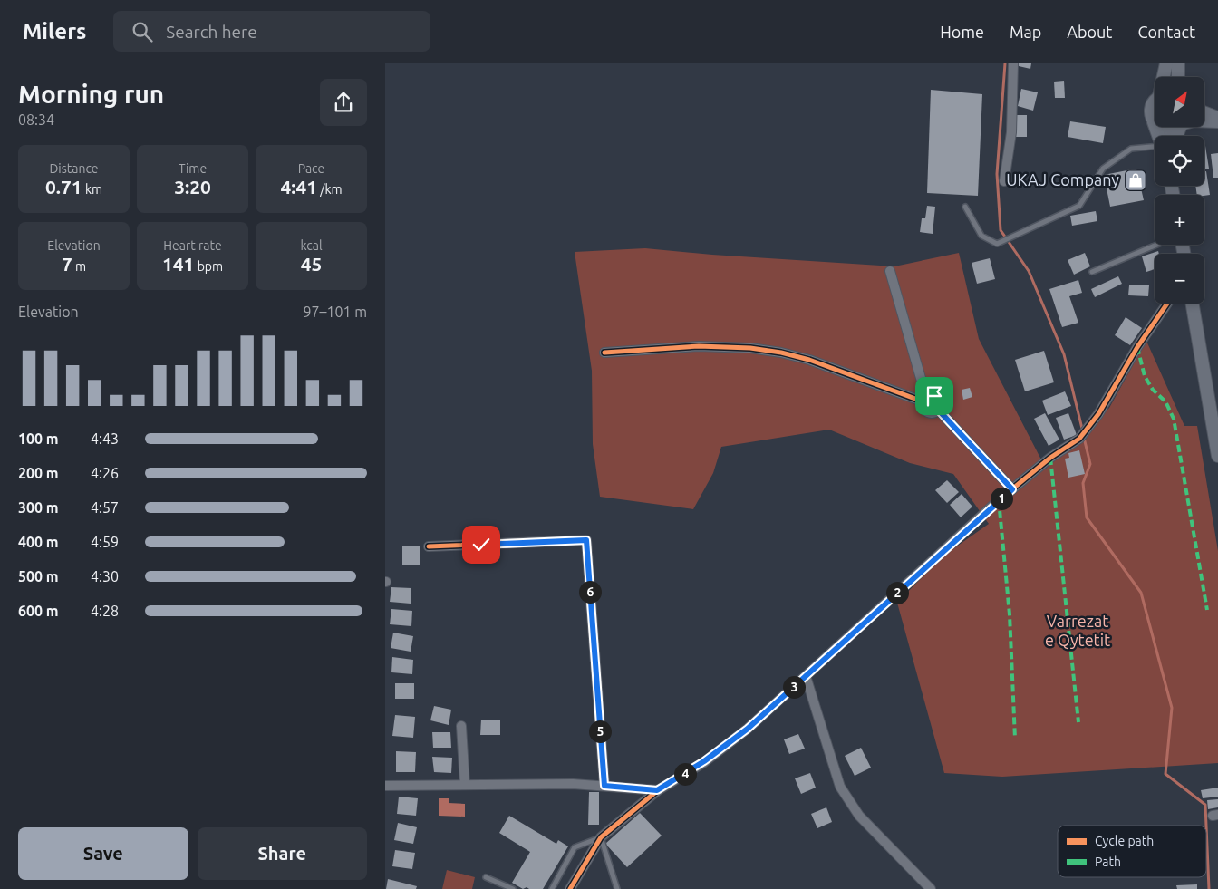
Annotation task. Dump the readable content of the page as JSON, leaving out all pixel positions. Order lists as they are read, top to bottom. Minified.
{"parks":["Varrezat e Qytetit"],"places":{"shop":["UKAJ Company"]},"legend":["Cycle path","Path"],"north":"top right","page":{"header":"Milers","search":"Search here","nav":["Home","Map","About","Contact"],"heading":["Morning run","08:34"],"map_buttons":["+","−"],"stats":[["Distance","0.71 km"],["Time","3:20"],["Pace","4:41 /km"],["Elevation","7 m"],["Heart rate","141 bpm"],["kcal","45"]],"chart":["Elevation","97–101 m"],"list":[{"name":"100 m","note":"4:43"},{"name":"200 m","note":"4:26"},{"name":"300 m","note":"4:57"},{"name":"400 m","note":"4:59"},{"name":"500 m","note":"4:30"},{"name":"600 m","note":"4:28"}],"pins":["1","6","2","3","5","4"],"buttons":["Save","Share"]}}
